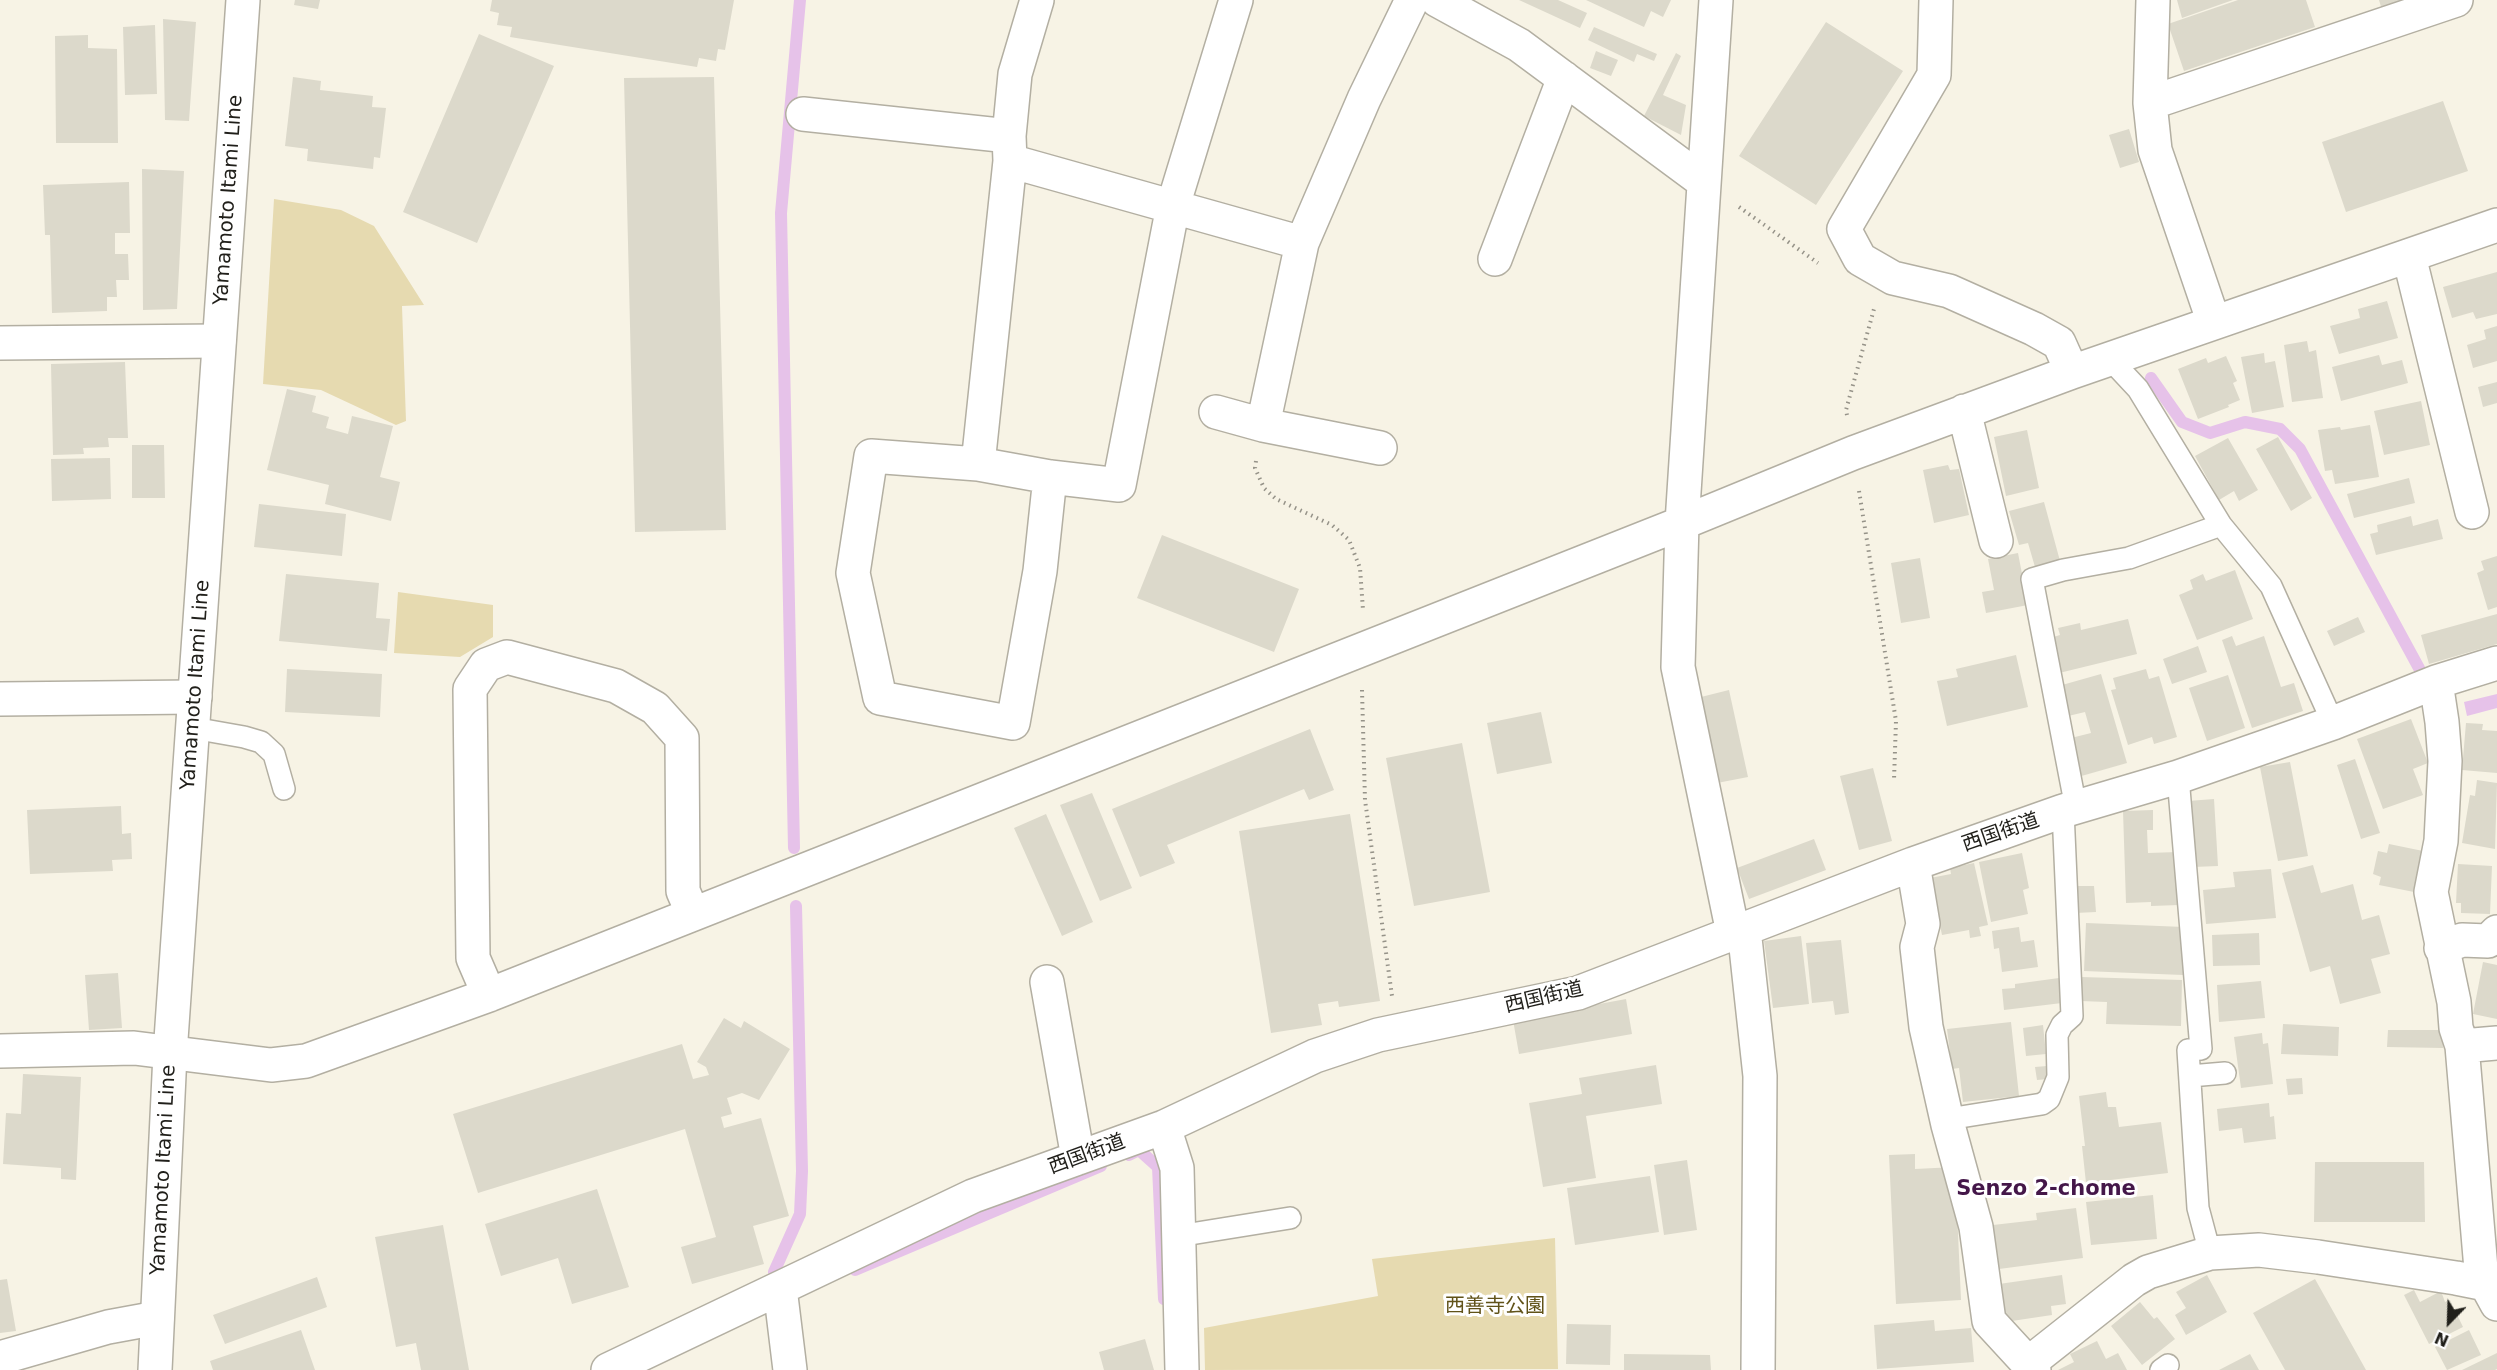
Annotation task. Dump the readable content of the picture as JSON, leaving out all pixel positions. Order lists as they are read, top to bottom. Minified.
{"streets":{"street":["Yamamoto Itami Line","西国街道"]},"districts":["Senzo 2-chome"],"parks":["西善寺公園"],"north":"bottom left"}
